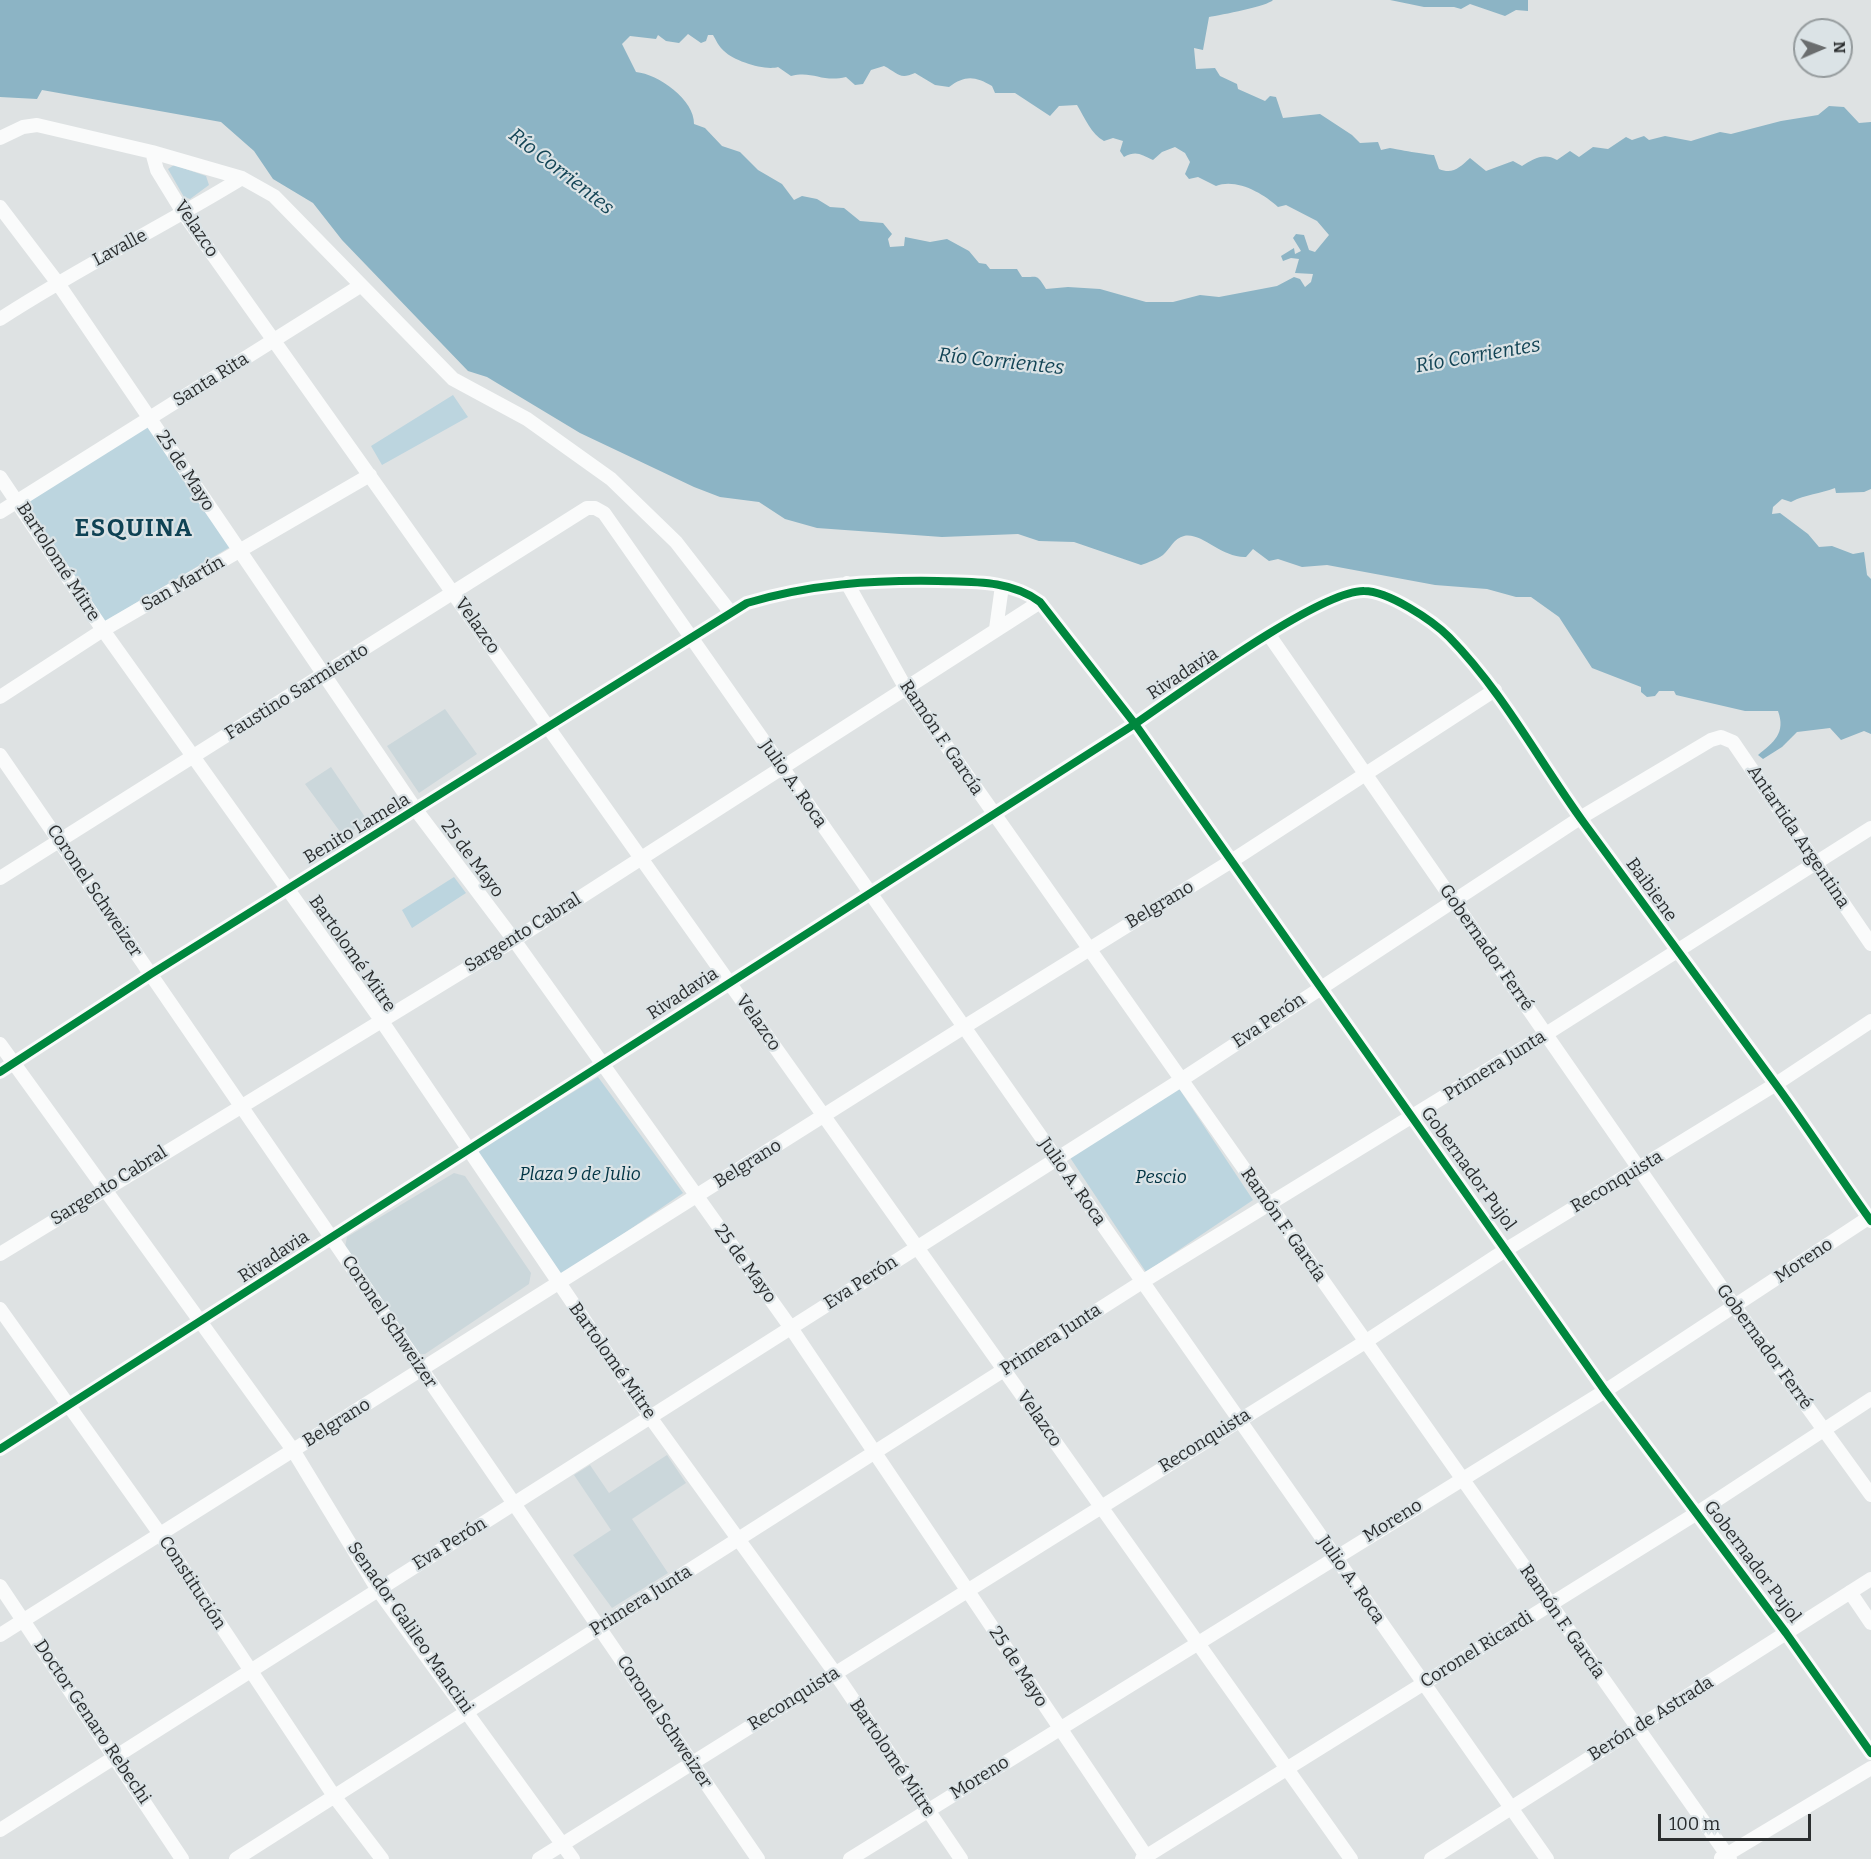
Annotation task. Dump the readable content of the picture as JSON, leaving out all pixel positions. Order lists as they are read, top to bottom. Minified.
{"streets":{"street":["Velazco","Lavalle","Santa Rita","25 de Mayo","Bartolomé Mitre","San Martín","Rivadavia","Faustino Sarmiento","Ramón F. García","Julio A. Roca","Benito Lamela","Antartida Argentina","Baibiene","Coronel Schweizer","Belgrano","Sargento Cabral","Gobernador Ferré","Eva Perón","Primera Junta","Gobernador Pujol","Reconquista","Moreno","Constitución","Senador Galileo Mancini","Coronel Ricardi","Berón de Astrada","Doctor Genaro Rebechi"]},"crossings":[["Velazco","Lavalle"],["Velazco","Santa Rita"],["Velazco","San Martín"],["Velazco","Rivadavia"],["Velazco","Faustino Sarmiento"],["Velazco","Benito Lamela"],["Velazco","Belgrano"],["Velazco","Sargento Cabral"],["Velazco","Eva Perón"],["Velazco","Primera Junta"],["Velazco","Reconquista"],["Velazco","Moreno"],["Velazco","Coronel Ricardi"],["Lavalle","25 de Mayo"],["Santa Rita","25 de Mayo"],["Santa Rita","Bartolomé Mitre"],["25 de Mayo","San Martín"],["25 de Mayo","Rivadavia"],["25 de Mayo","Faustino Sarmiento"],["25 de Mayo","Benito Lamela"],["25 de Mayo","Belgrano"],["25 de Mayo","Sargento Cabral"],["25 de Mayo","Eva Perón"],["25 de Mayo","Primera Junta"],["25 de Mayo","Reconquista"],["25 de Mayo","Moreno"],["25 de Mayo","Coronel Ricardi"],["Bartolomé Mitre","San Martín"],["Bartolomé Mitre","Rivadavia"],["Bartolomé Mitre","Faustino Sarmiento"],["Bartolomé Mitre","Benito Lamela"],["Bartolomé Mitre","Belgrano"],["Bartolomé Mitre","Sargento Cabral"],["Bartolomé Mitre","Eva Perón"],["Bartolomé Mitre","Primera Junta"],["Bartolomé Mitre","Reconquista"],["Bartolomé Mitre","Moreno"],["Rivadavia","Ramón F. García"],["Rivadavia","Julio A. Roca"],["Rivadavia","Baibiene"],["Rivadavia","Coronel Schweizer"],["Rivadavia","Gobernador Ferré"],["Rivadavia","Gobernador Pujol"],["Rivadavia","Constitución"],["Rivadavia","Senador Galileo Mancini"],["Faustino Sarmiento","Julio A. Roca"],["Faustino Sarmiento","Coronel Schweizer"],["Ramón F. García","Benito Lamela"],["Ramón F. García","Belgrano"],["Ramón F. García","Sargento Cabral"],["Ramón F. García","Eva Perón"],["Ramón F. García","Primera Junta"],["Ramón F. García","Reconquista"],["Ramón F. García","Moreno"],["Ramón F. García","Coronel Ricardi"],["Ramón F. García","Berón de Astrada"],["Julio A. Roca","Benito Lamela"],["Julio A. Roca","Belgrano"],["Julio A. Roca","Sargento Cabral"],["Julio A. Roca","Eva Perón"],["Julio A. Roca","Primera Junta"],["Julio A. Roca","Reconquista"],["Julio A. Roca","Moreno"],["Julio A. Roca","Coronel Ricardi"],["Julio A. Roca","Berón de Astrada"],["Benito Lamela","Coronel Schweizer"],["Benito Lamela","Sargento Cabral"],["Benito Lamela","Gobernador Pujol"],["Benito Lamela","Senador Galileo Mancini"],["Antartida Argentina","Eva Perón"],["Antartida Argentina","Primera Junta"],["Baibiene","Belgrano"],["Baibiene","Eva Perón"],["Baibiene","Primera Junta"],["Baibiene","Reconquista"],["Baibiene","Moreno"],["Coronel Schweizer","Belgrano"],["Coronel Schweizer","Sargento Cabral"],["Coronel Schweizer","Eva Perón"],["Coronel Schweizer","Primera Junta"],["Coronel Schweizer","Reconquista"],["Belgrano","Gobernador Ferré"],["Belgrano","Gobernador Pujol"],["Belgrano","Constitución"],["Belgrano","Senador Galileo Mancini"],["Belgrano","Doctor Genaro Rebechi"],["Sargento Cabral","Gobernador Pujol"],["Sargento Cabral","Senador Galileo Mancini"],["Gobernador Ferré","Eva Perón"],["Gobernador Ferré","Primera Junta"],["Gobernador Ferré","Reconquista"],["Gobernador Ferré","Moreno"],["Gobernador Ferré","Coronel Ricardi"],["Eva Perón","Gobernador Pujol"],["Eva Perón","Constitución"],["Eva Perón","Senador Galileo Mancini"],["Eva Perón","Doctor Genaro Rebechi"],["Primera Junta","Gobernador Pujol"],["Primera Junta","Constitución"],["Primera Junta","Senador Galileo Mancini"],["Gobernador Pujol","Reconquista"],["Gobernador Pujol","Moreno"],["Gobernador Pujol","Coronel Ricardi"],["Gobernador Pujol","Berón de Astrada"],["Reconquista","Senador Galileo Mancini"]],"districts":["ESQUINA"],"water":["Río Corrientes"],"parks":["Plaza 9 de Julio","Pescio"],"scale_bar":"100 m","north":"right"}
